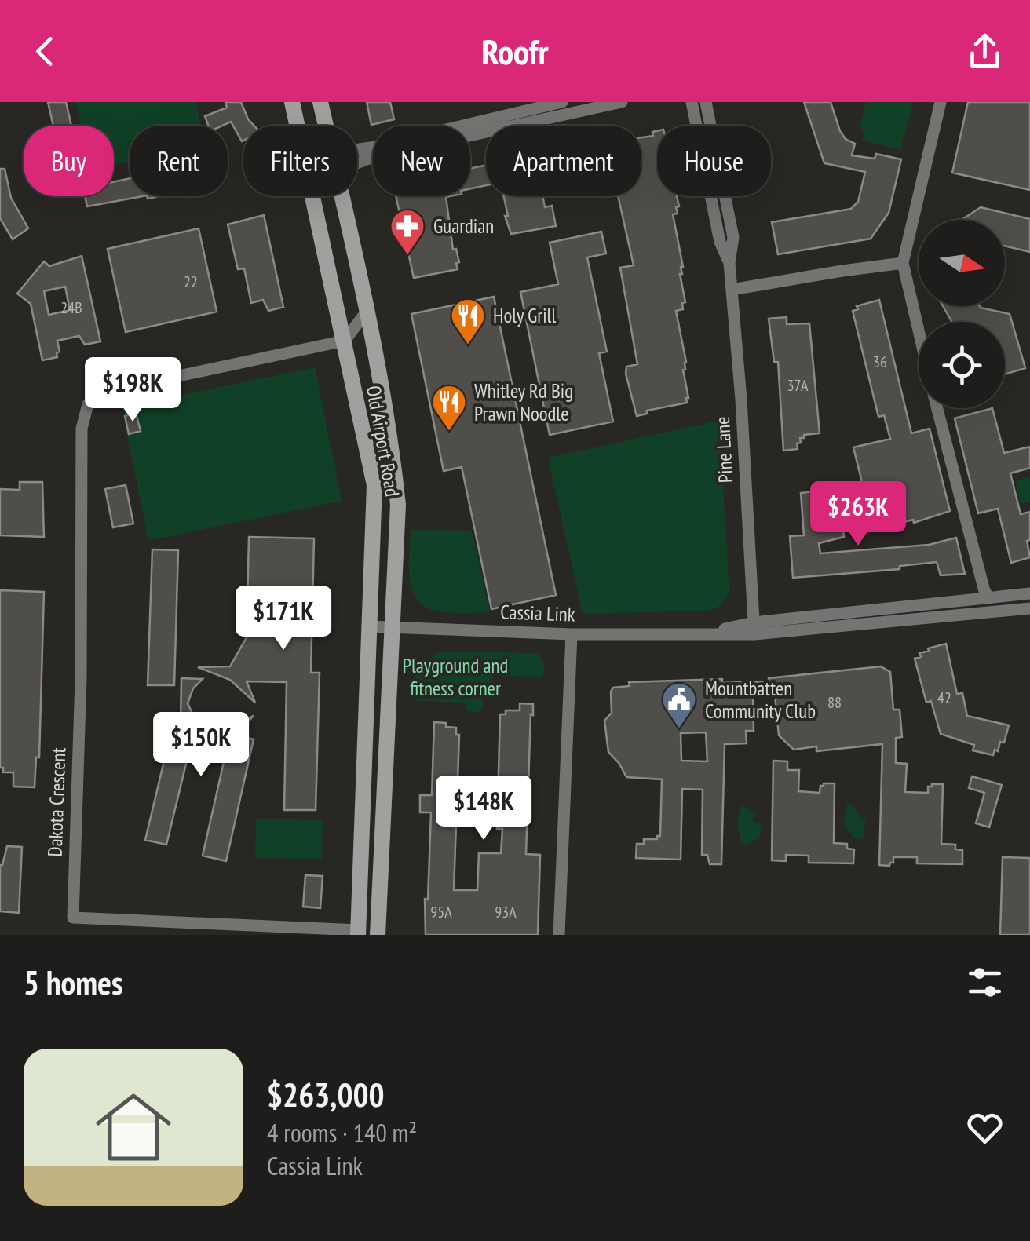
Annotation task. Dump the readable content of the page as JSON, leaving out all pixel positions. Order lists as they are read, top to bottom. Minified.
{"streets":{"main road":["Old Airport Road"],"street":["Pine Lane","Cassia Link","Dakota Crescent"]},"crossings":[["Old Airport Road","Cassia Link"],["Old Airport Road","Dakota Crescent"],["Pine Lane","Cassia Link"]],"parks":["Playground and fitness corner"],"places":{"pharmacy":["Guardian"],"restaurant":["Holy Grill","Whitley Rd Big Prawn Noodle"],"public building":["Mountbatten Community Club"]},"house_numbers":["22","24B","36","37A","42","88","95A","93A"],"north":"right","page":{"header":"Roofr","chip":["Buy","Rent","Filters","New","Apartment","House"],"price":["$198K","$263K","$171K","$150K","$148K"],"heading":"5 homes","list":[{"name":"$263,000","note":"4 rooms · 140 m² · Cassia Link"}]}}
